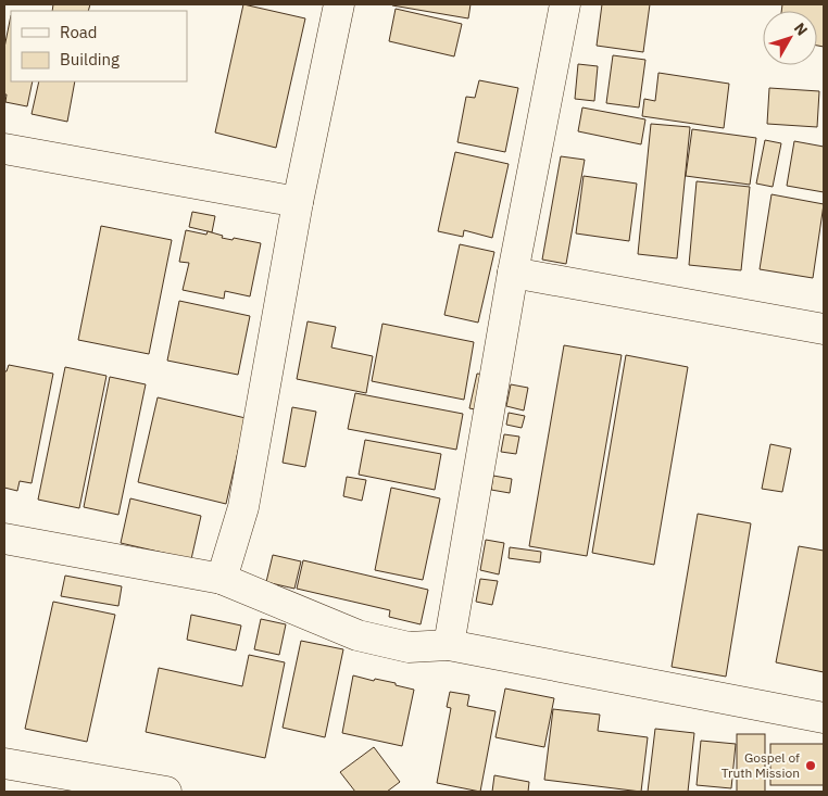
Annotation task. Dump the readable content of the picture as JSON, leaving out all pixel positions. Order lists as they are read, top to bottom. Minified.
{"places":["Gospel of Truth Mission"],"legend":["Road","Building"],"north":"top right"}
